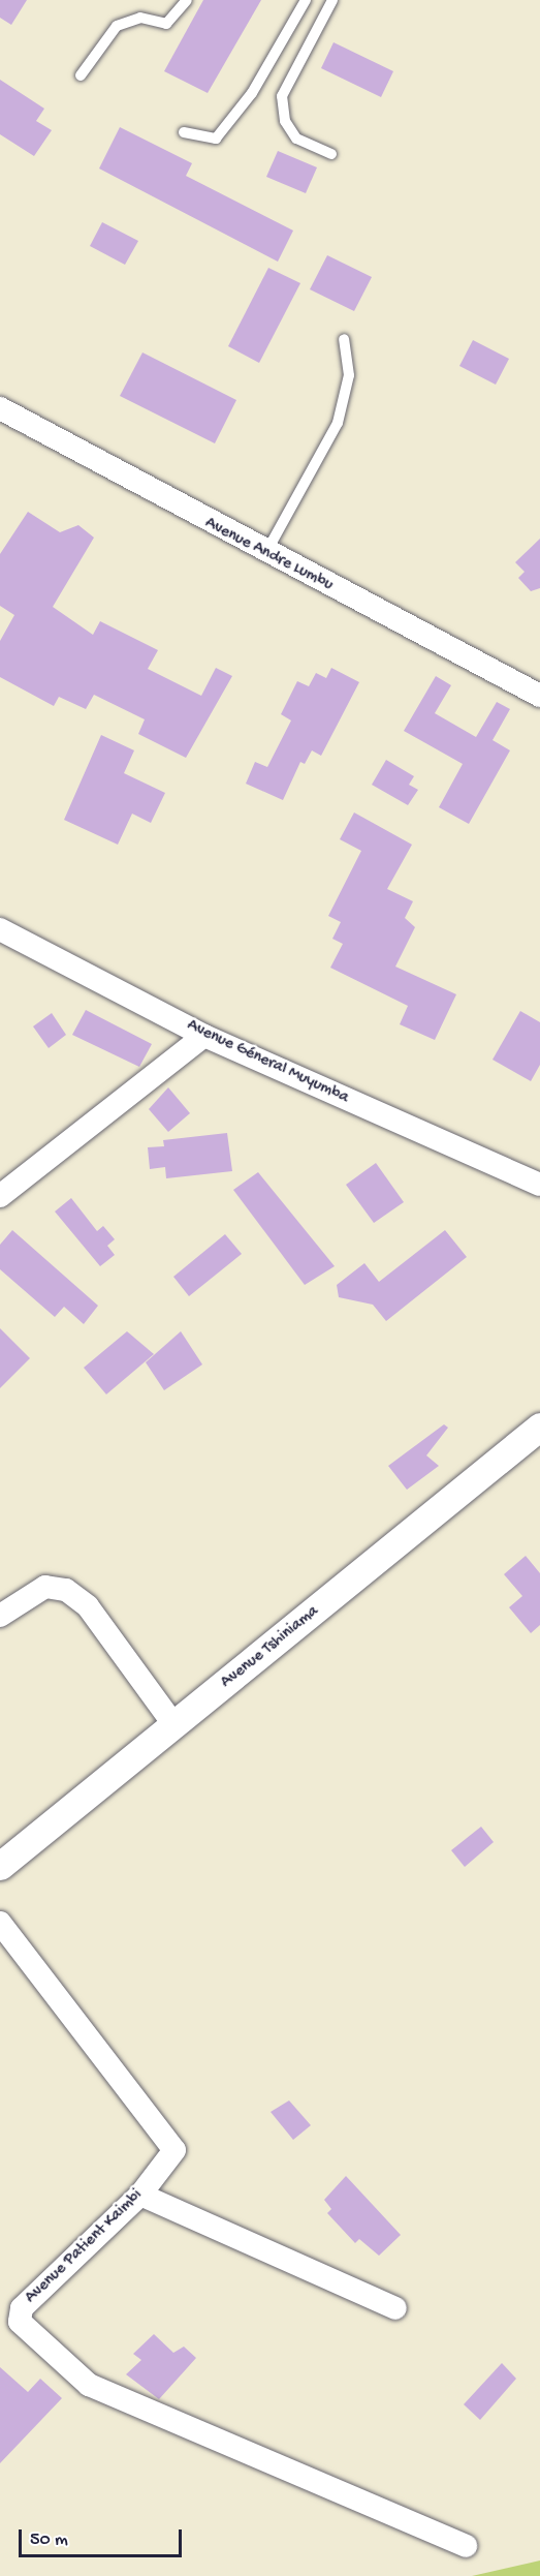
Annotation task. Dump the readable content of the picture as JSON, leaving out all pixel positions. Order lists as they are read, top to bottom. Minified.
{"streets":{"street":["Avenue Andre Lumbu","Avenue Géneral Muyumba","Avenue Tshiniama","Avenue Patient Kaimbi"]},"scale_bar":"50 m"}
